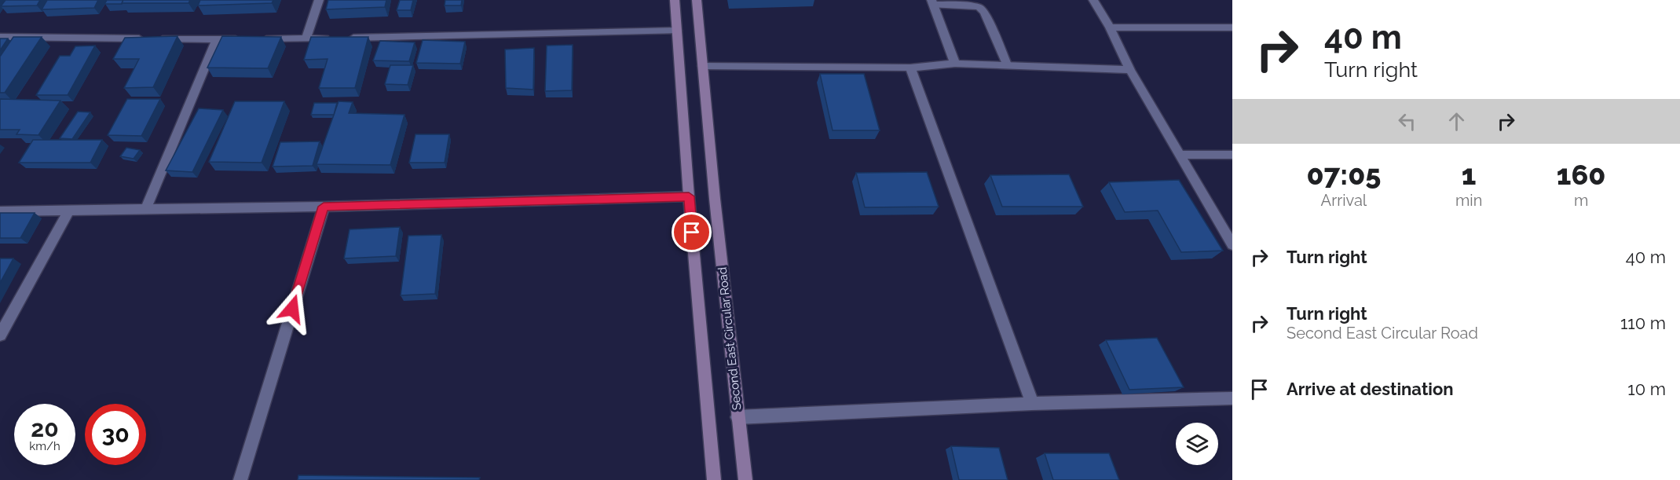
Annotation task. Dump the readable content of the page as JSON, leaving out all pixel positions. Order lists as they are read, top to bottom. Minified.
{"streets":{"main road":["Second East Circular Road"]},"page":{"turn":["40 m","Turn right"],"eta":["07:05","Arrival","1","min","160","m"],"list":[{"name":"Turn right","value":"40 m"},{"name":"Turn right","note":"Second East Circular Road","value":"110 m"},{"name":"Arrive at destination","value":"10 m"}],"speed":"20 km/h","limit":"30"}}
